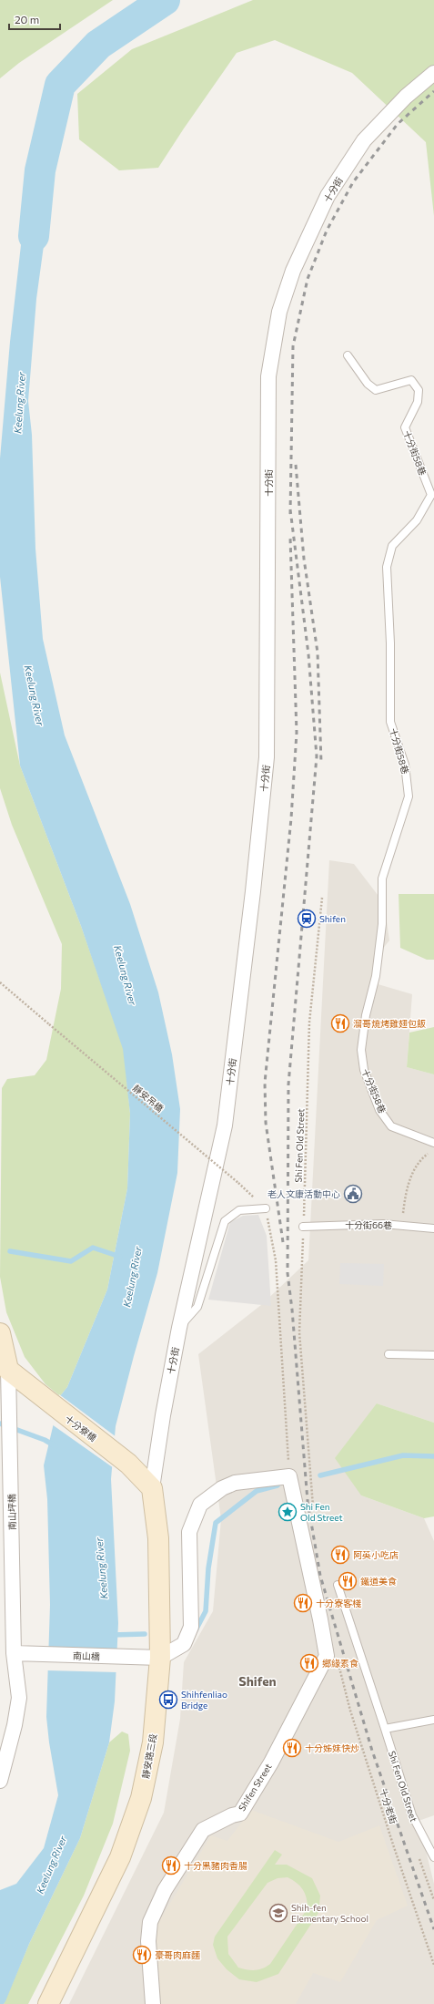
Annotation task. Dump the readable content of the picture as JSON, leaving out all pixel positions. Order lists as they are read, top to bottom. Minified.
{"streets":{"main road":["十分寮橋","靜安路三段"],"street":["十分街","南山坪橋","南山橋","Shifen Street"],"lane":["十分街58巷","十分街66巷"],"path":["靜安吊橋","Shi Fen Old Street","十分老街"]},"crossings":[["十分街","十分寮橋"],["十分街","靜安路三段"],["Shi Fen Old Street","十分街66巷"],["十分寮橋","南山坪橋"],["十分寮橋","靜安路三段"],["南山坪橋","南山橋"],["南山橋","靜安路三段"],["Shifen Street","十分老街"]],"districts":["Shifen"],"water":["Keelung River"],"places":{"station":["Shifen"],"restaurant":["溜哥燒烤雞翅包飯","阿英小吃店","鐵道美食","十分寮客棧","鄉緣素食","十分姊妹快炒","十分黑豬肉香腸","豪哥肉麻麵"],"public building":["老人文康活動中心"],"place":["Shi Fen Old Street"],"bus stop":["Shihfenliao Bridge"],"school or university":["Shih-fen Elementary School"]},"scale_bar":"20 m"}
